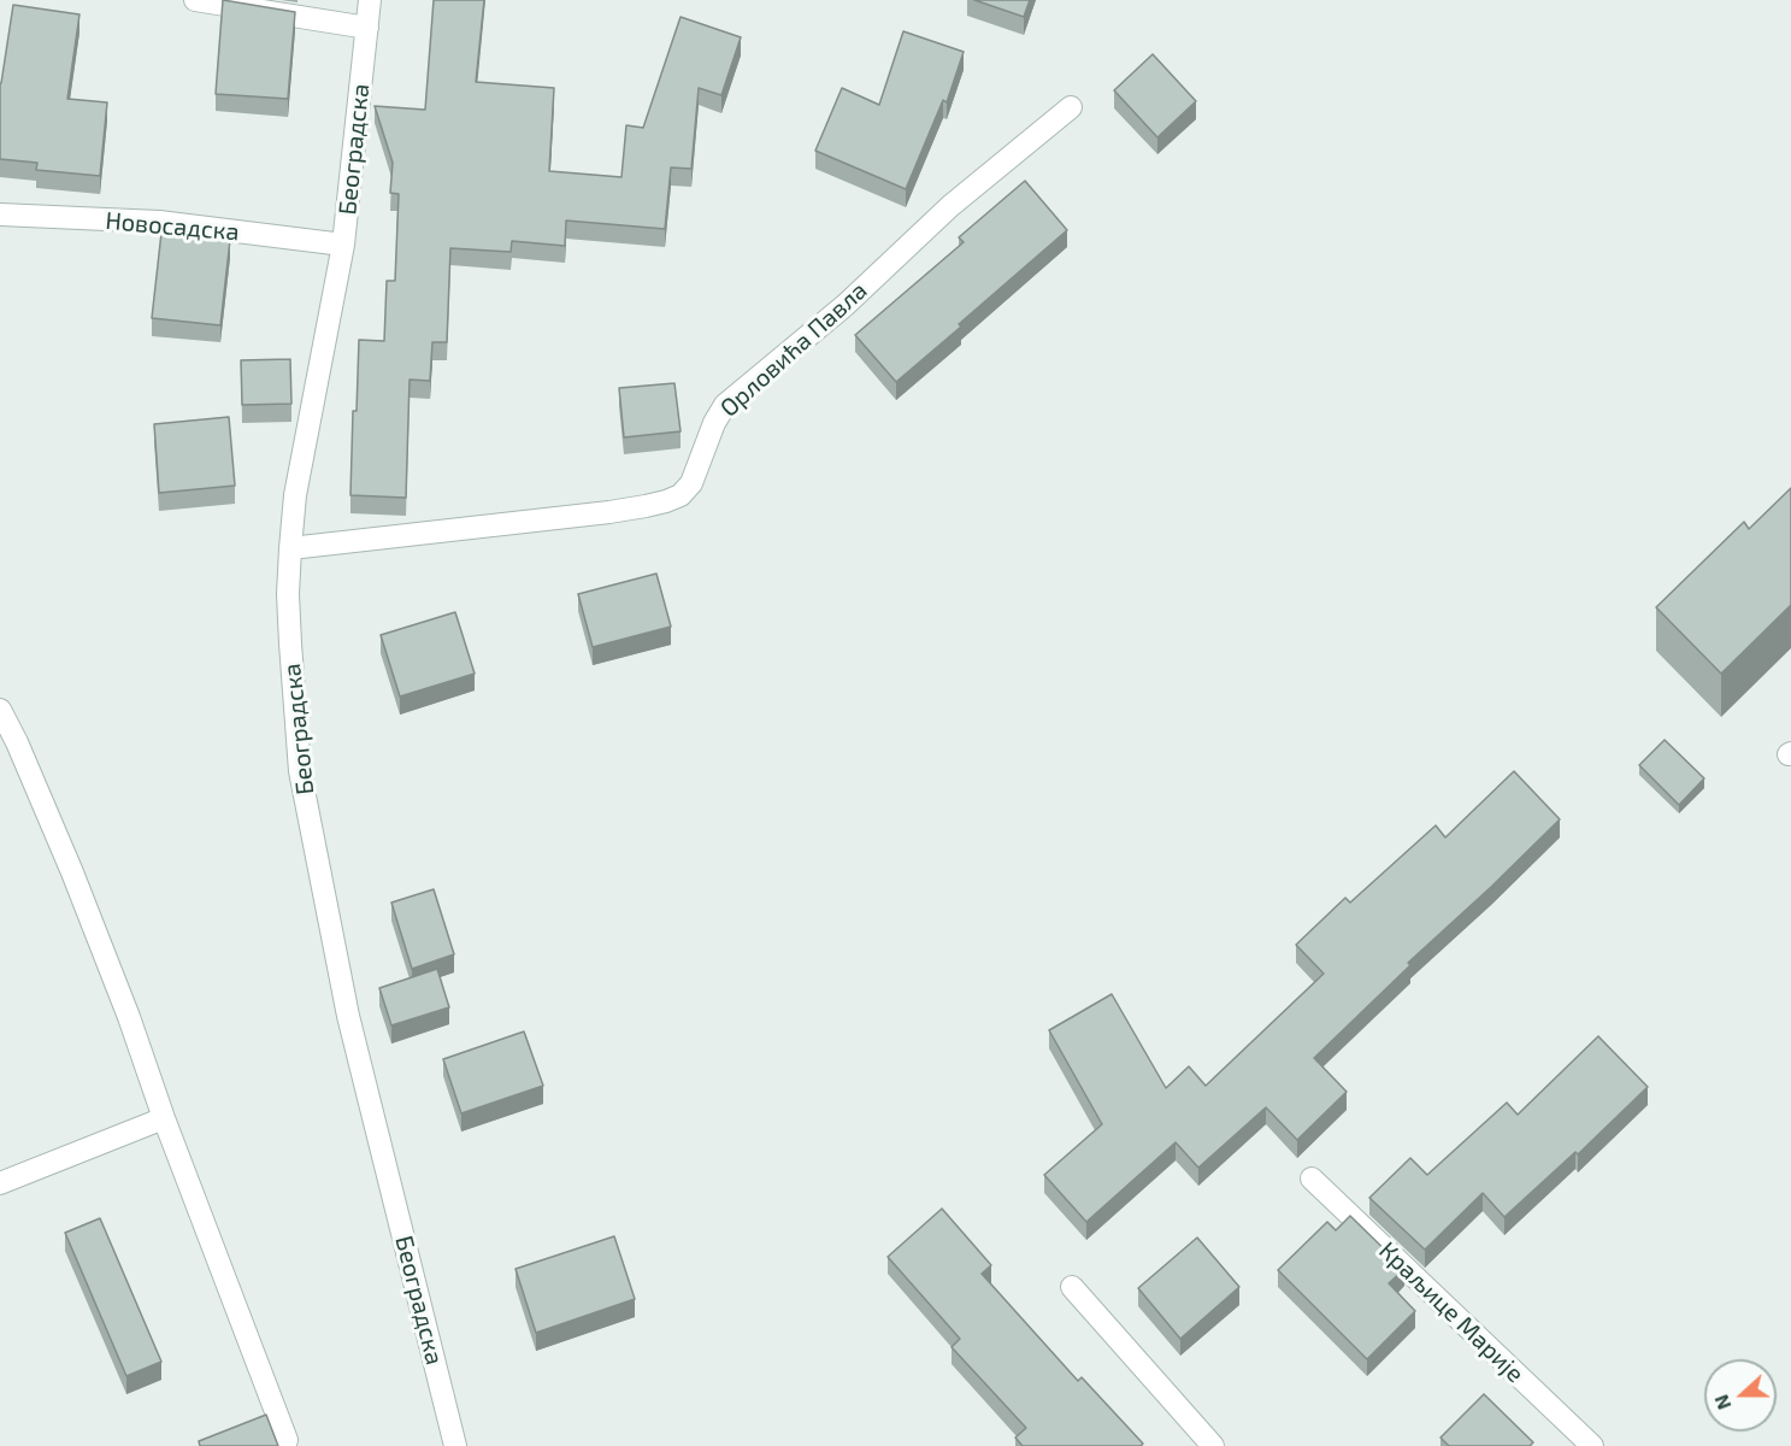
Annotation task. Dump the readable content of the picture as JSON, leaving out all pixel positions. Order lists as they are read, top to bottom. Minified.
{"streets":{"street":["Београдска","Новосадска","Орловића Павла","Краљице Марије"]},"crossings":[["Београдска","Новосадска"],["Београдска","Орловића Павла"]],"north":"left"}
